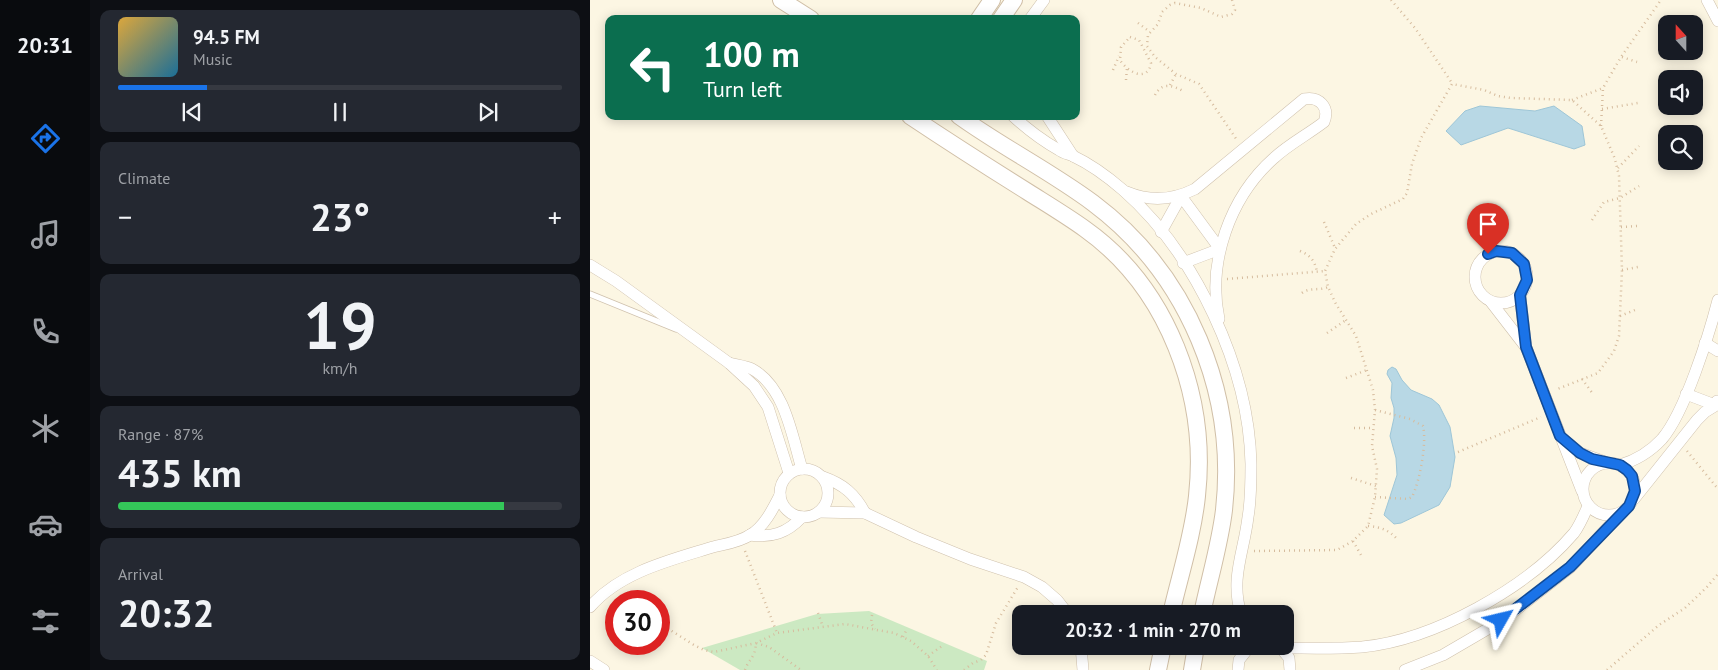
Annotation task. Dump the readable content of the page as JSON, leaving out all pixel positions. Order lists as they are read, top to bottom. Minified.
{"north":"top","page":{"tabs":"20:31","turn":["100 m","Turn left"],"song":["94.5 FM","Music"],"tile":["Climate",["19","km/h"],["Range · 87%","435 km"],["Arrival","20:32"]],"heat":["−","23°","+"],"limit":"30","trip":"20:32 · 1 min · 270 m"}}
